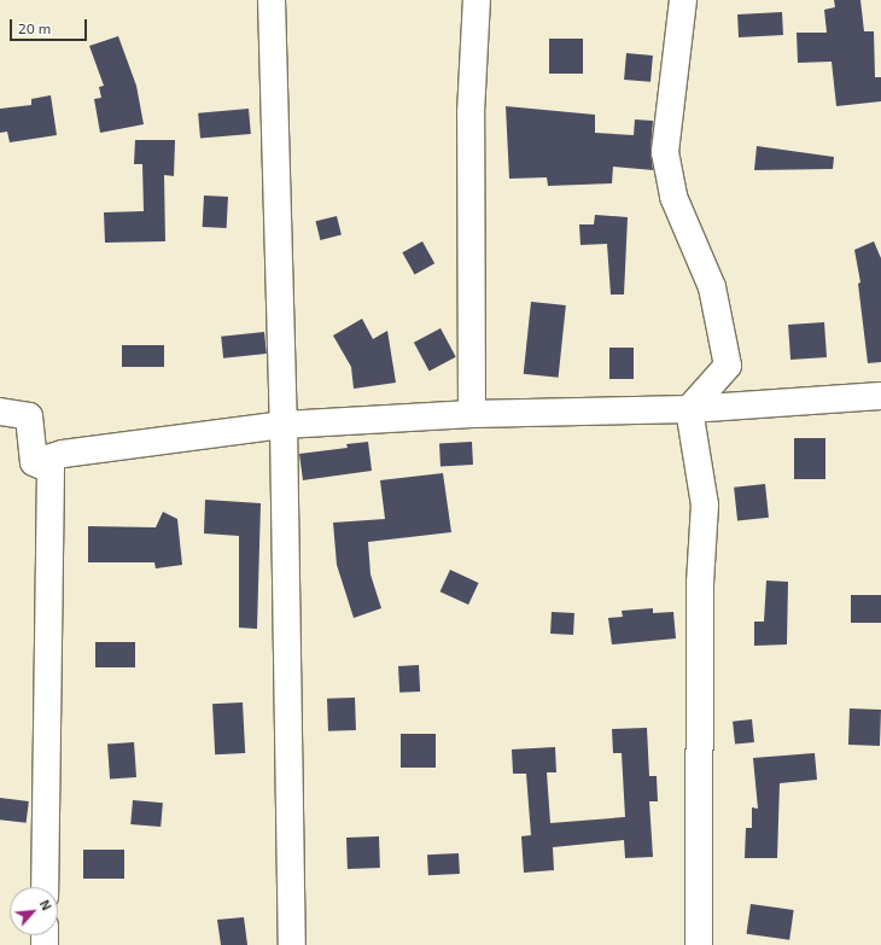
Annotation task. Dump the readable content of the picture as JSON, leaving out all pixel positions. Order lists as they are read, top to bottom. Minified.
{"scale_bar":"20 m","north":"top right"}
